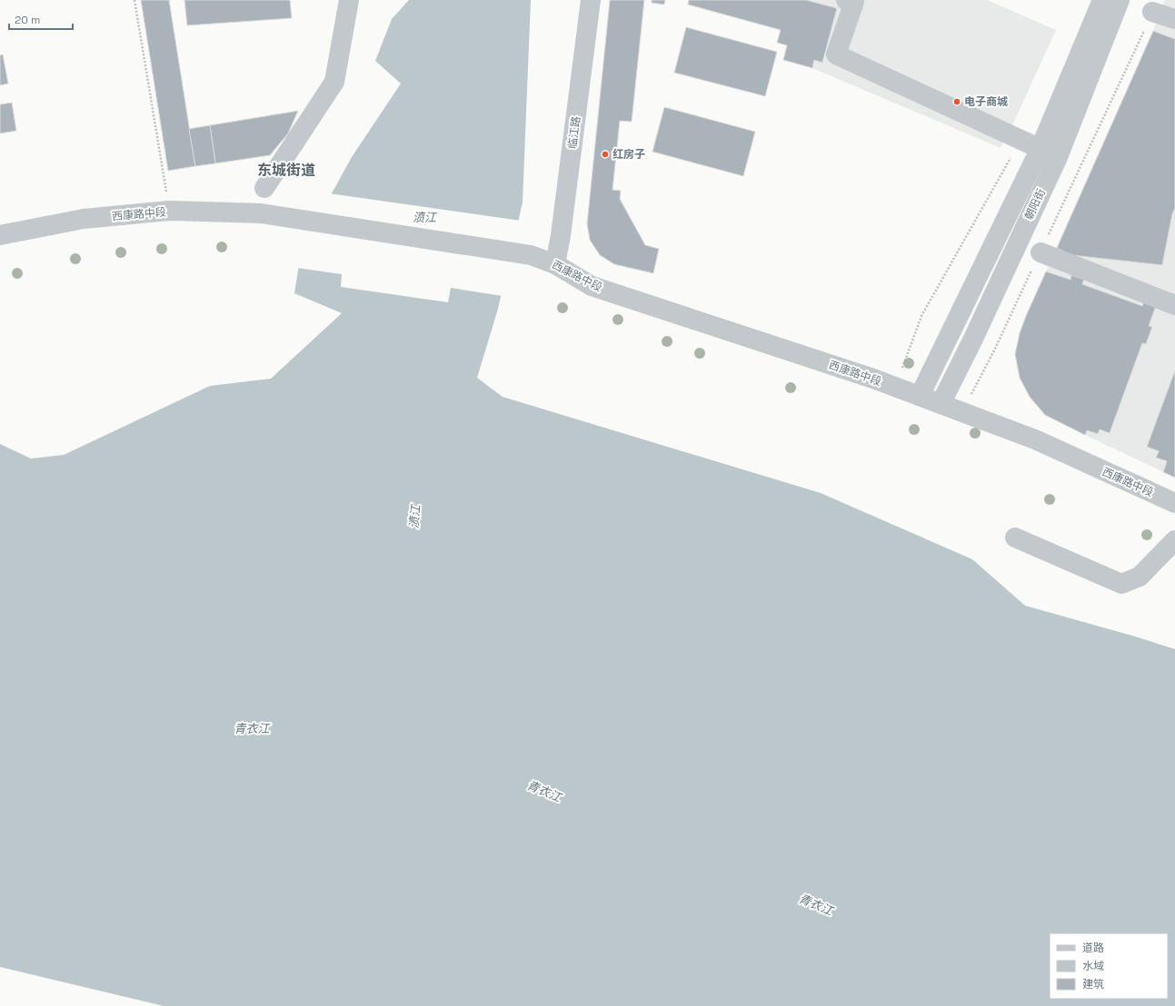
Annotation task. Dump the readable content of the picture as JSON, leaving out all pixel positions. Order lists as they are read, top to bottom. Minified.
{"streets":{"street":["临江路","朝阳街","西康路中段"]},"crossings":[["临江路","西康路中段"],["朝阳街","西康路中段"]],"districts":["东城街道"],"water":["𣸣江","青衣江"],"places":["电子商城","红房子"],"legend":["道路","水域","建筑"],"scale_bar":"20 m"}
